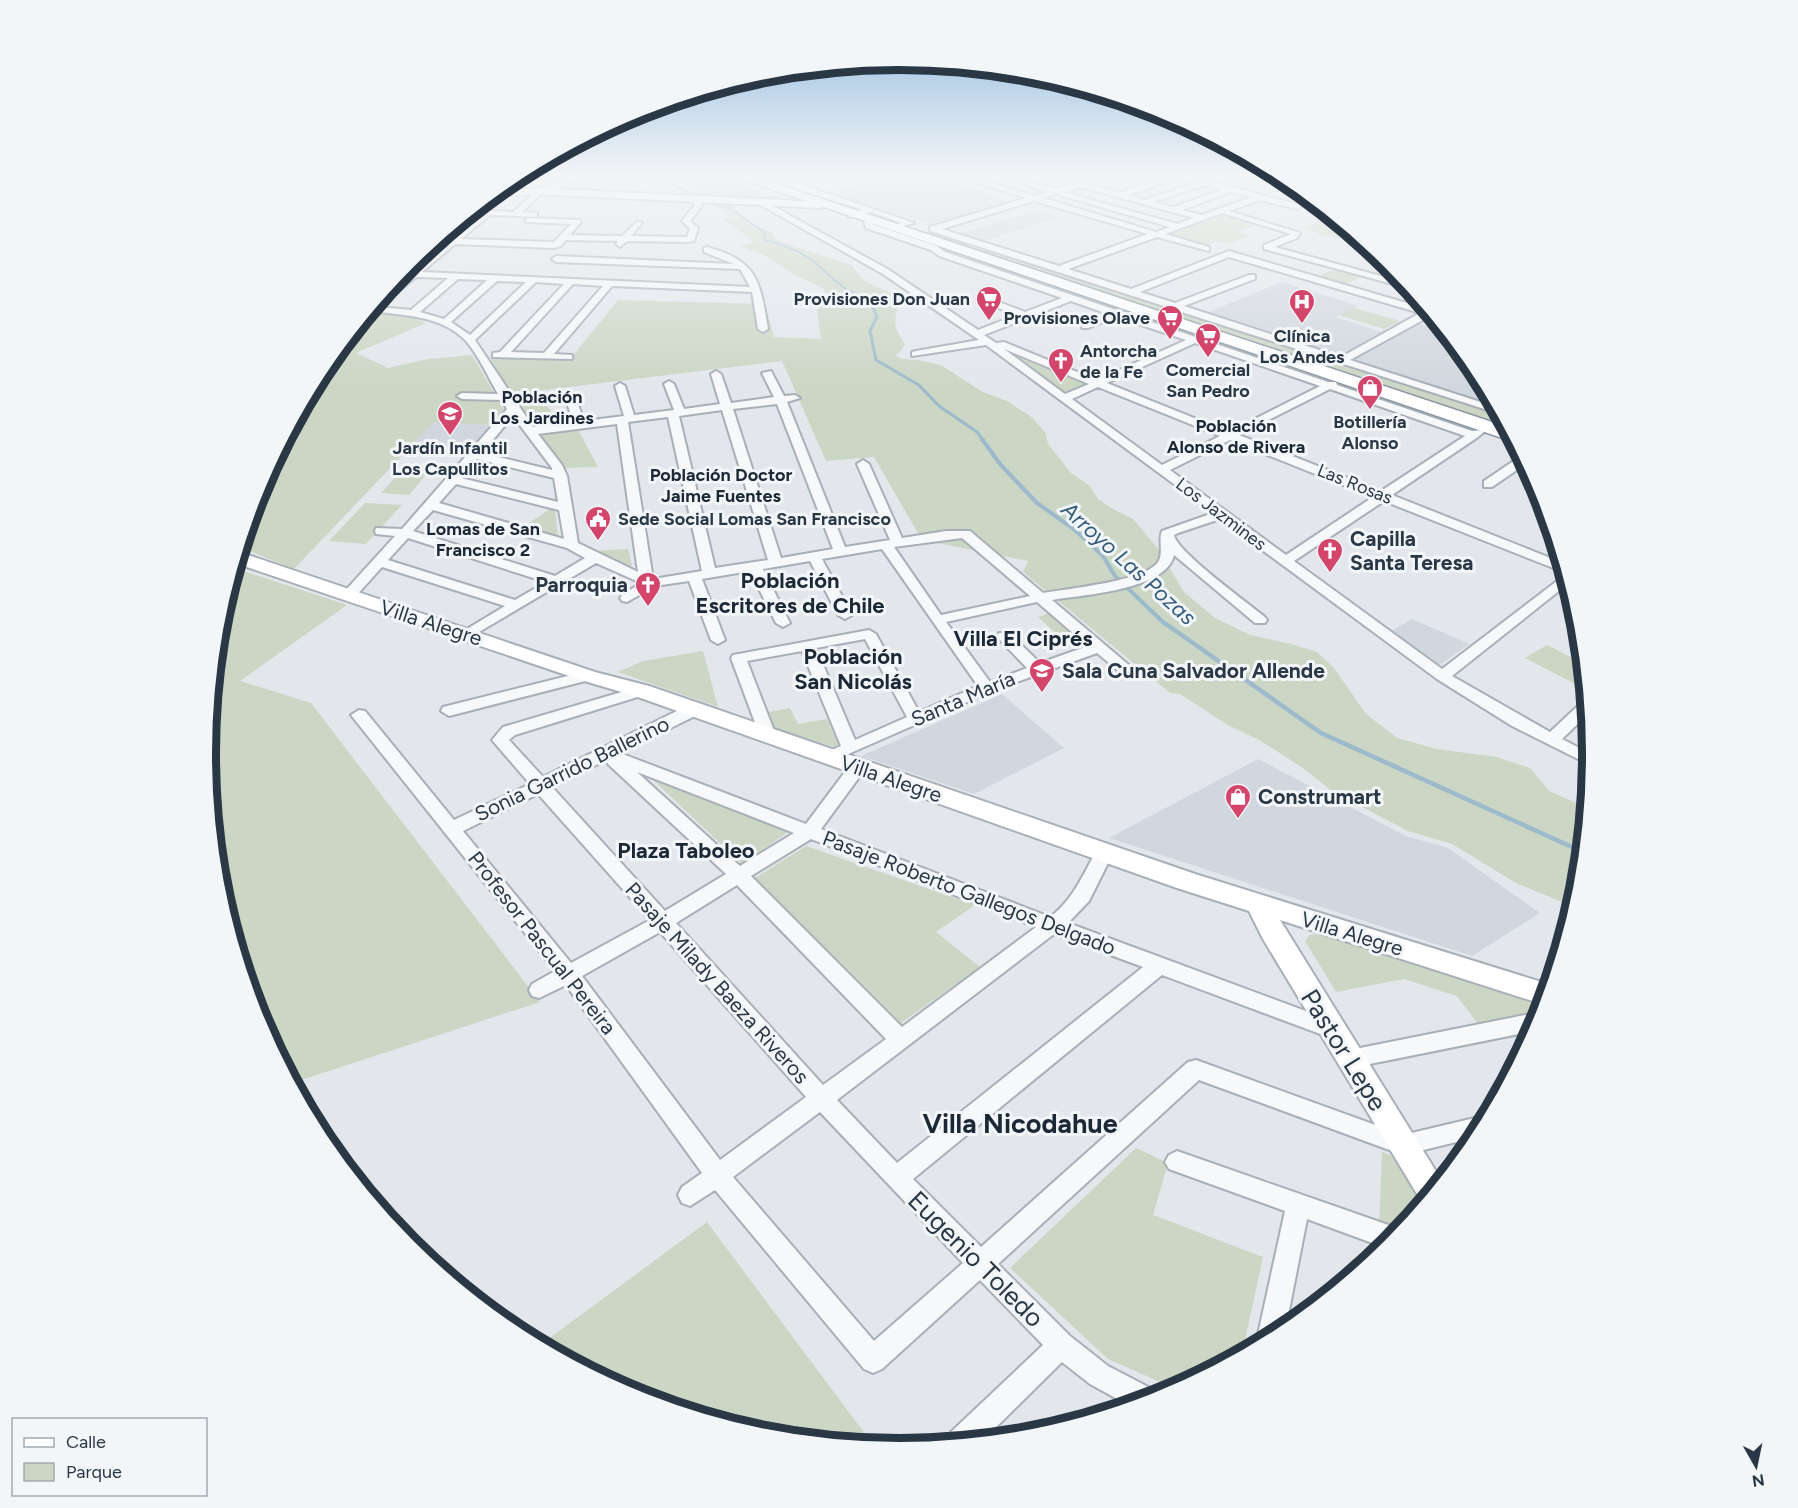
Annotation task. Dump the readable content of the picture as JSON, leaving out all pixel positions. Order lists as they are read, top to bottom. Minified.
{"streets":{"main road":["Villa Alegre","Pastor Lepe"],"street":["Las Rosas","Los Jazmines","Santa María","Sonia Garrido Ballerino","Pasaje Roberto Gallegos Delgado","Profesor Pascual Pereira","Pasaje Milady Baeza Riveros","Eugenio Toledo"]},"crossings":[["Las Rosas","Los Jazmines"],["Villa Alegre","Santa María"],["Villa Alegre","Sonia Garrido Ballerino"],["Villa Alegre","Pasaje Milady Baeza Riveros"],["Villa Alegre","Pastor Lepe"],["Sonia Garrido Ballerino","Pasaje Roberto Gallegos Delgado"],["Sonia Garrido Ballerino","Profesor Pascual Pereira"],["Sonia Garrido Ballerino","Pasaje Milady Baeza Riveros"],["Pasaje Roberto Gallegos Delgado","Pastor Lepe"],["Profesor Pascual Pereira","Eugenio Toledo"],["Pasaje Milady Baeza Riveros","Eugenio Toledo"]],"districts":["Población Los Jardines","Población Alonso de Rivera","Población Doctor Jaime Fuentes","Lomas de San Francisco 2","Población Escritores de Chile","Villa El Ciprés","Población San Nicolás","Plaza Taboleo","Villa Nicodahue"],"water":["Arroyo Las Pozas"],"places":{"supermarket":["Provisiones Don Juan","Provisiones Olave","Comercial San Pedro"],"hospital":["Clínica Los Andes"],"church":["Antorcha de la Fe","Capilla Santa Teresa","Parroquia"],"shop":["Botillería Alonso","Construmart"],"school or university":["Jardín Infantil Los Capullitos","Sala Cuna Salvador Allende"],"public building":["Sede Social Lomas San Francisco"]},"legend":["Calle","Parque"],"north":"bottom"}
